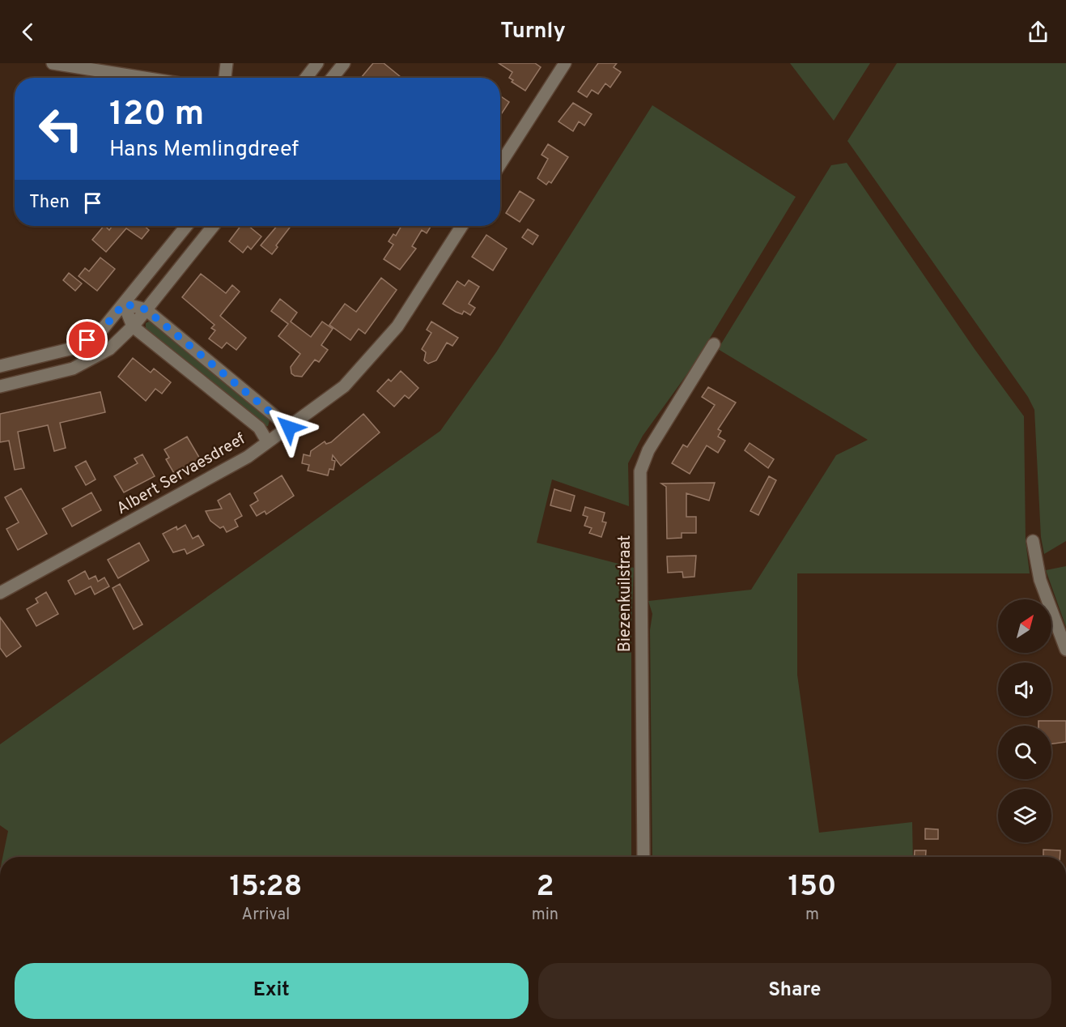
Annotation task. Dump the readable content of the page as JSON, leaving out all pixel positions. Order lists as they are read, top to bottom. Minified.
{"streets":{"street":["Albert Servaesdreef","Biezenkuilstraat"]},"north":"top right","page":{"header":"Turnly","turn":["120 m","Hans Memlingdreef"],"then":"Then","eta":["15:28","Arrival","2","min","150","m"],"buttons":["Exit","Share"]}}
